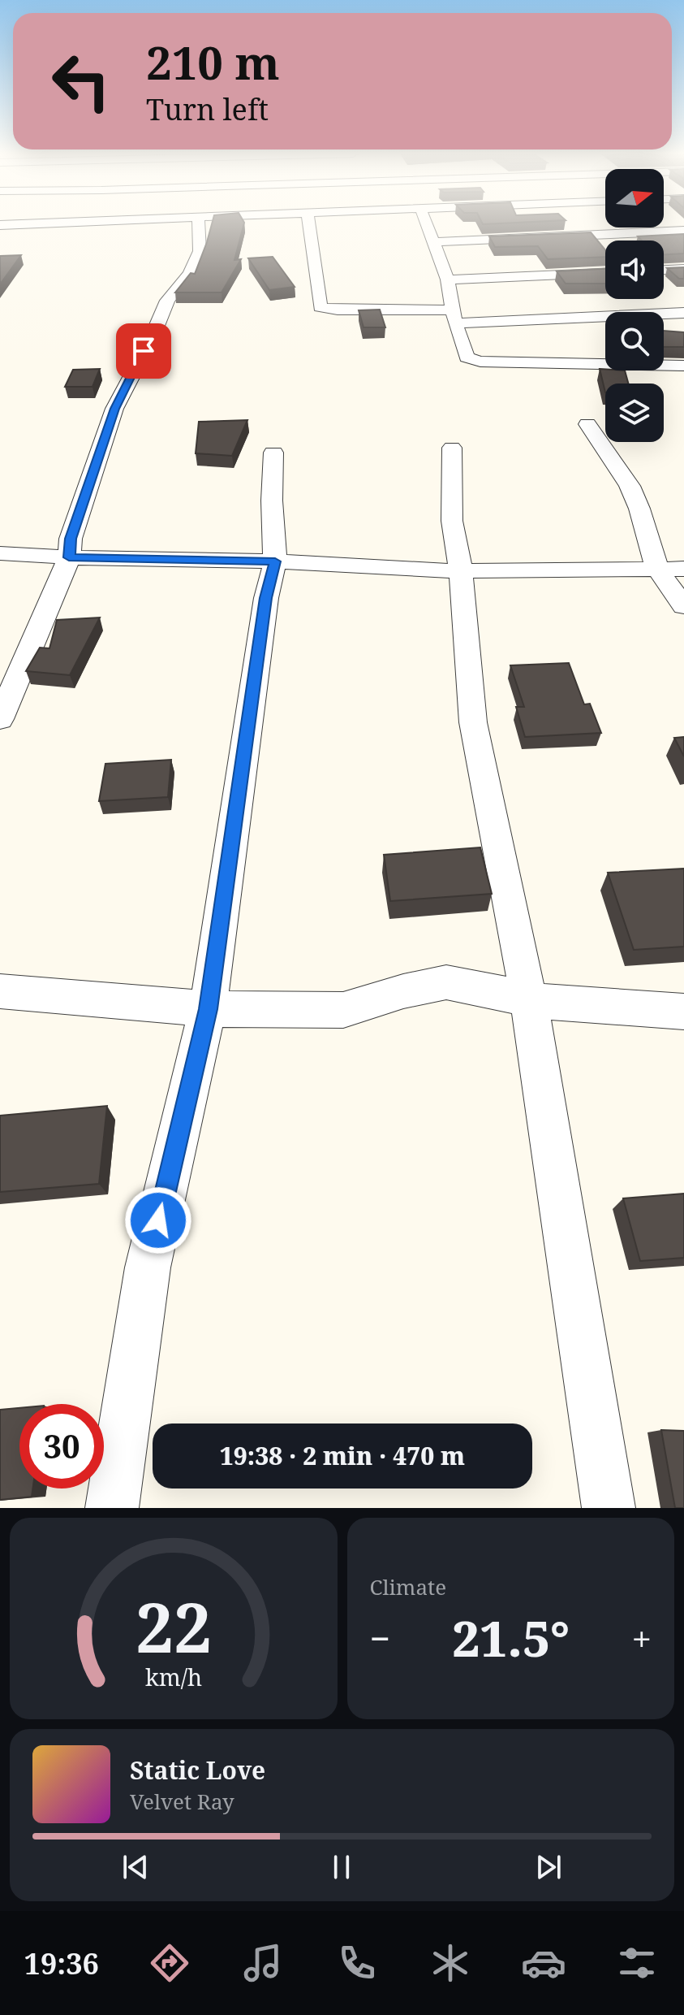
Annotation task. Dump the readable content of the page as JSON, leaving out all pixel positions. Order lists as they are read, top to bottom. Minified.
{"north":"right","page":{"turn":["210 m","Turn left"],"limit":"30","trip":"19:38 · 2 min · 470 m","tile":"Climate","heat":["−","21.5°","+"],"song":["Static Love","Velvet Ray"],"tabs":"19:36","gauge":["22","km/h"]}}
